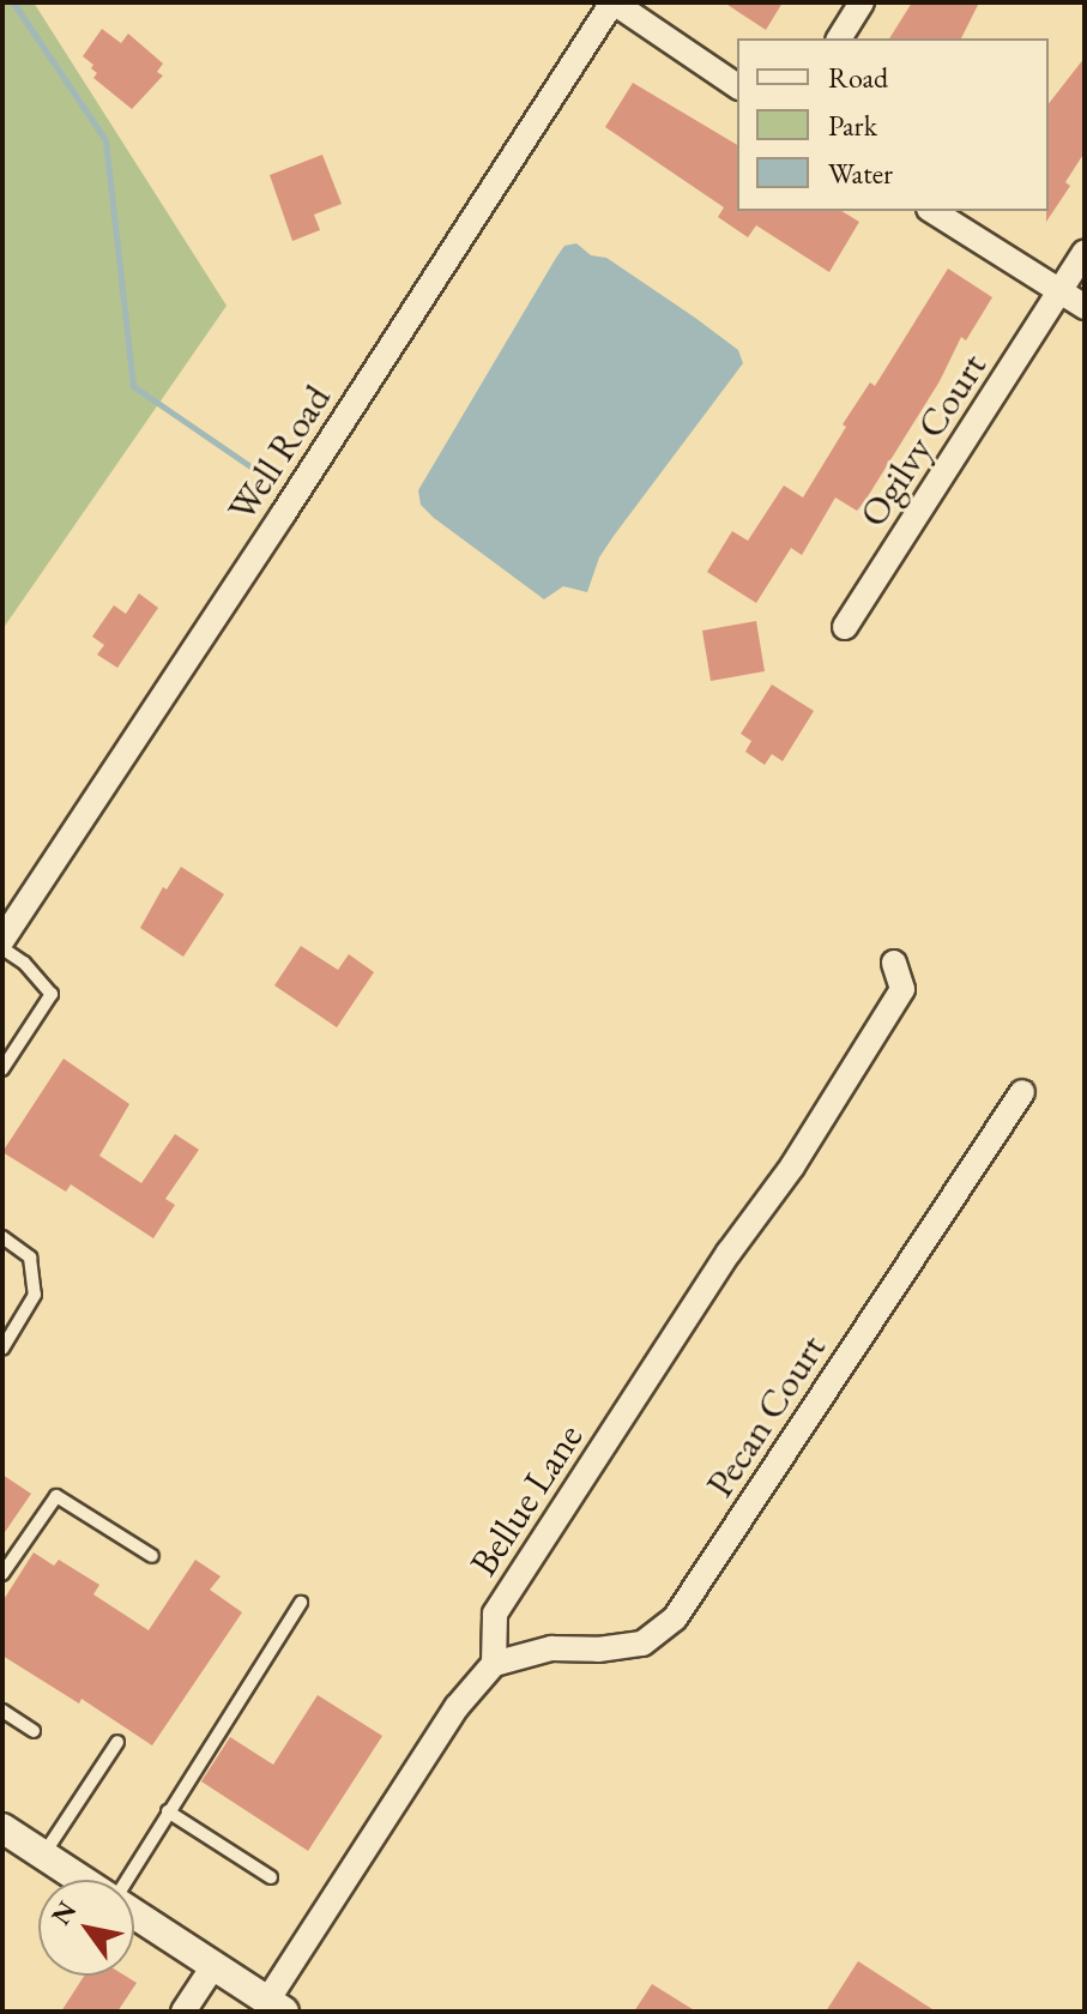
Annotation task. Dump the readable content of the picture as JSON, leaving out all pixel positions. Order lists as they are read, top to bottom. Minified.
{"streets":{"street":["Ogilvy Court","Well Road","Pecan Court","Bellue Lane"]},"crossings":[["Pecan Court","Bellue Lane"]],"legend":["Road","Park","Water"],"north":"top left"}
